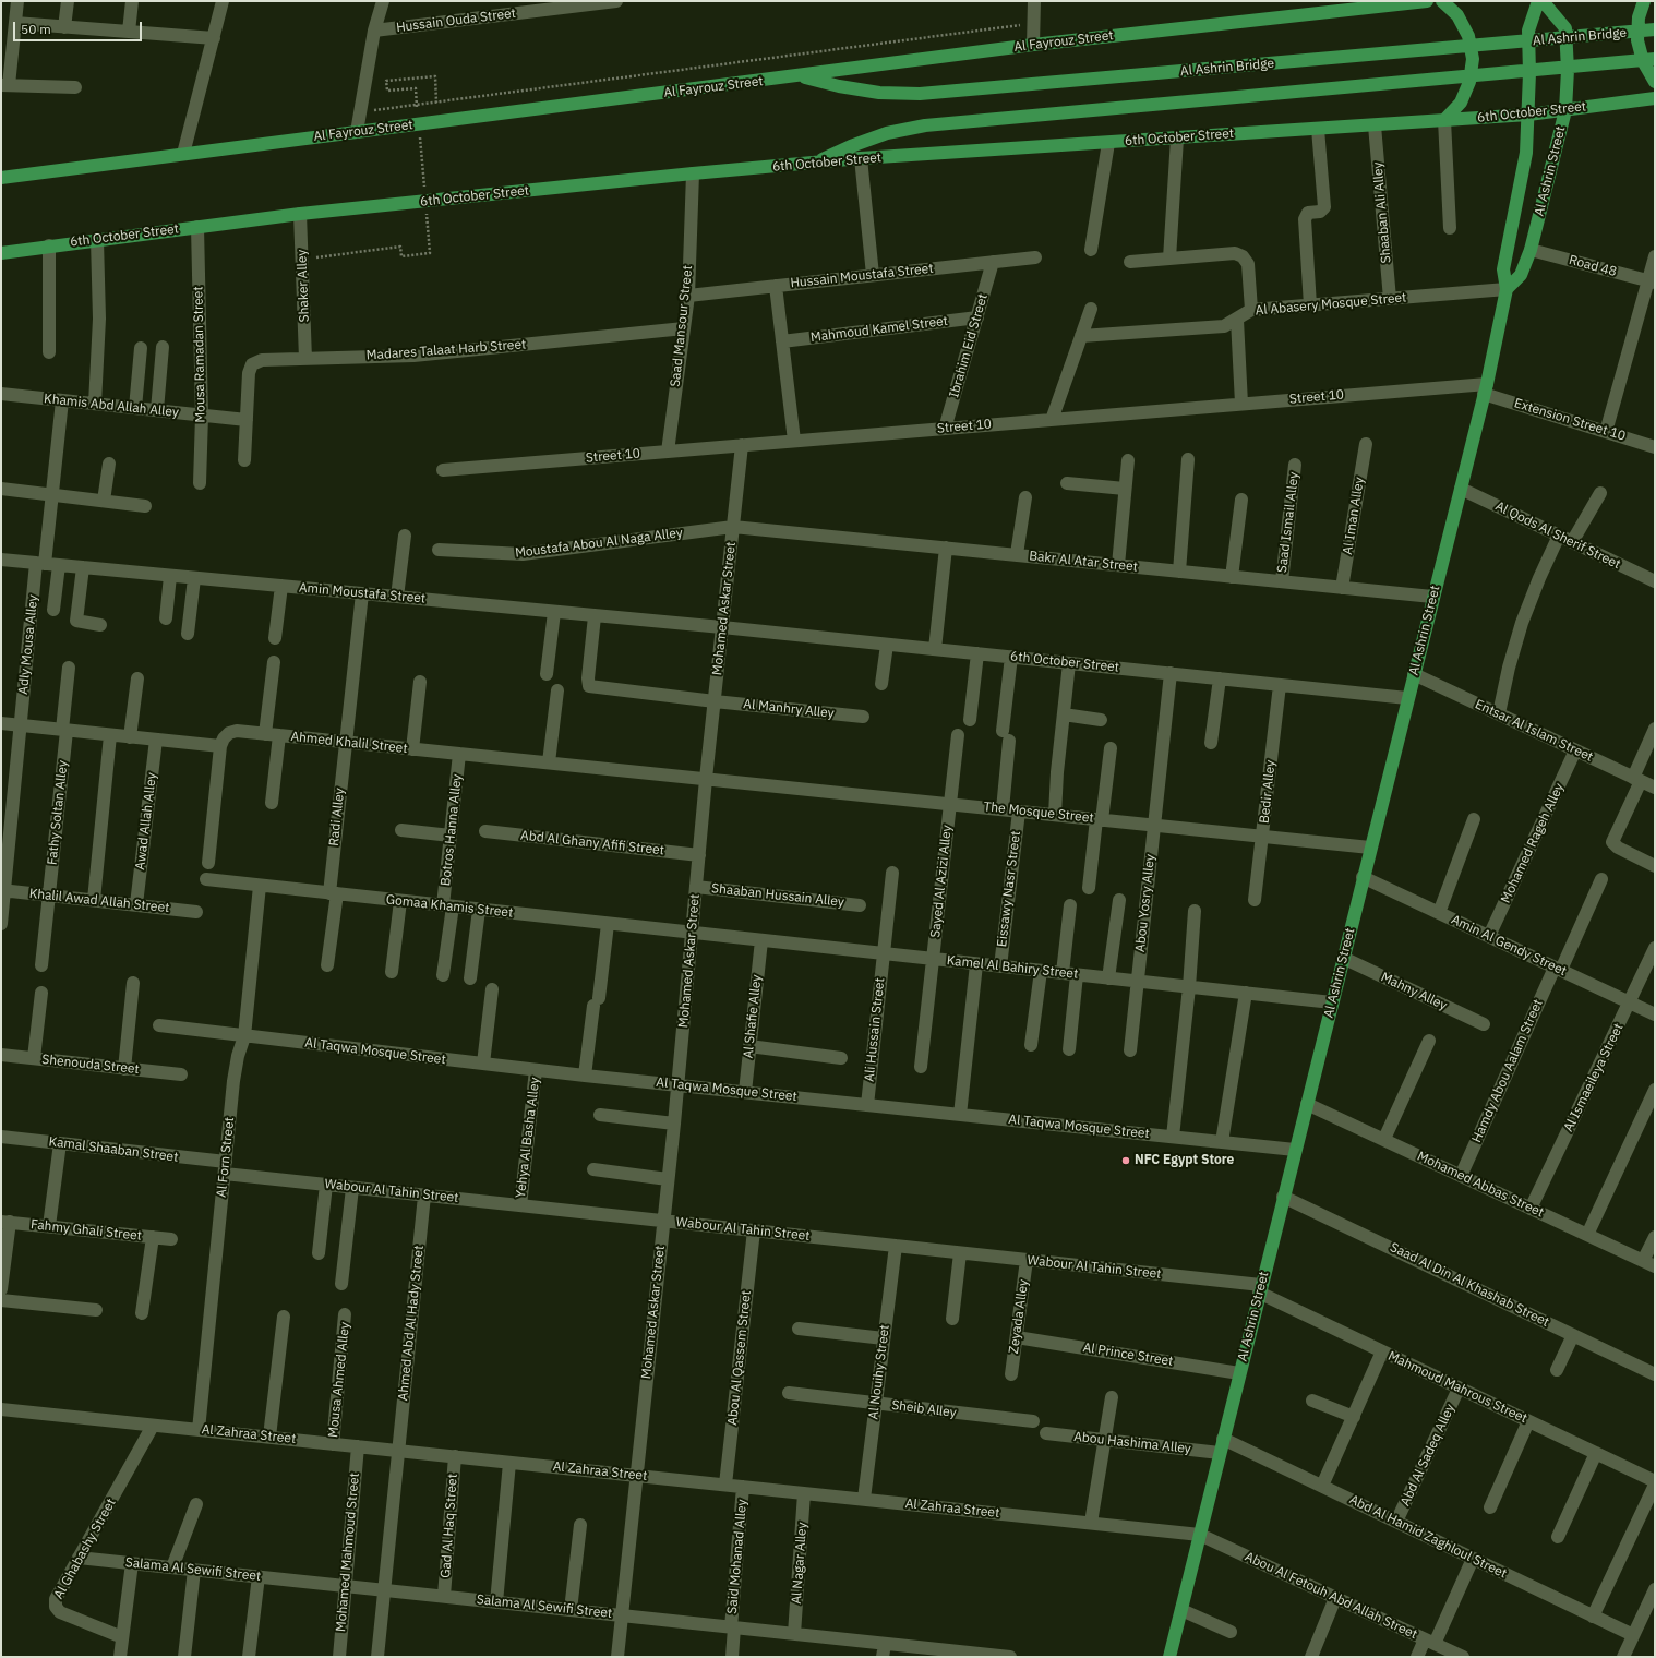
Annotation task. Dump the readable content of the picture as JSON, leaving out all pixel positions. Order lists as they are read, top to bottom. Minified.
{"streets":{"main road":["Al Ashrin Bridge","Al Fayrouz Street","6th October Street","Al Ashrin Street"],"street":["Hussain Ouda Street","Shaaban Ali Alley","Road 48","Hussain Moustafa Street","Shaker Alley","Al Abasery Mosque Street","Saad Mansour Street","Mahmoud Kamel Street","Ibrahim Eid Street","Madares Talaat Harb Street","Mousa Ramadan Street","Street 10","Khamis Abd Allah Alley","Extension Street 10","Al Iman Alley","Saad Ismail Alley","Al Qods Al Sherif Street","Moustafa Abou Al Naga Alley","Bakr Al Atar Street","Amin Moustafa Street","Mohamed Askar Street","Adly Mousa Alley","Al Manhry Alley","Entsar Al Islam Street","Ahmed Khalil Street","Bedir Alley","Fathy Soltan Alley","The Mosque Street","Radi Alley","Awad Allah Alley","Botros Hanna Alley","Abd Al Ghany Afifi Street","Mohamed Rageh Alley","Sayed Al Azizi Alley","Eissawy Nasr Street","Shaaban Hussain Alley","Khalil Awad Allah Street","Abou Yosry Alley","Gomaa Khamis Street","Amin Al Gendy Street","Kamel Al Bahiry Street","Mahny Alley","Al Shafie Alley","Ali Hussain Street","Al Taqwa Mosque Street","Shenouda Street","Hamdy Abou Aalam Street","Al Ismaeileya Street","Yehya Al Basha Alley","Kamal Shaaban Street","Al Forn Street","Mohamed Abbas Street","Wabour Al Tahin Street","Fahmy Ghali Street","Saad Al Din Al Khashab Street","Zeyada Alley","Ahmed Abd Al Hady Street","Al Prince Street","Abou Al Qassem Street","Al Nouihy Street","Mousa Ahmed Alley","Mahmoud Mahrous Street","Sheib Alley","Al Zahraa Street","Abou Hashima Alley","Abd Al Sadeq Alley","Gad Al Haq Street","Abd Al Hamid Zaghloul Street","Al Ghabashy Street","Mohamed Mahmoud Street","Said Mohanad Alley","Al Nagar Alley","Salama Al Sewifi Street","Abou Al Fetouh Abd Allah Street"]},"crossings":[["Al Ashrin Bridge","Al Fayrouz Street"],["6th October Street","Al Ashrin Street"],["6th October Street","Shaaban Ali Alley"],["6th October Street","Shaker Alley"],["6th October Street","Saad Mansour Street"],["6th October Street","Mousa Ramadan Street"],["6th October Street","Amin Moustafa Street"],["6th October Street","Mohamed Askar Street"],["6th October Street","Bedir Alley"],["6th October Street","Abou Yosry Alley"],["Al Ashrin Street","Road 48"],["Al Ashrin Street","Al Abasery Mosque Street"],["Al Ashrin Street","Street 10"],["Al Ashrin Street","Extension Street 10"],["Al Ashrin Street","Al Qods Al Sherif Street"],["Al Ashrin Street","Bakr Al Atar Street"],["Al Ashrin Street","Entsar Al Islam Street"],["Al Ashrin Street","The Mosque Street"],["Al Ashrin Street","Amin Al Gendy Street"],["Al Ashrin Street","Kamel Al Bahiry Street"],["Al Ashrin Street","Mahny Alley"],["Al Ashrin Street","Al Taqwa Mosque Street"],["Al Ashrin Street","Mohamed Abbas Street"],["Al Ashrin Street","Wabour Al Tahin Street"],["Al Ashrin Street","Saad Al Din Al Khashab Street"],["Al Ashrin Street","Al Prince Street"],["Al Ashrin Street","Mahmoud Mahrous Street"],["Al Ashrin Street","Al Zahraa Street"],["Al Ashrin Street","Abou Hashima Alley"],["Al Ashrin Street","Abd Al Hamid Zaghloul Street"],["Al Ashrin Street","Abou Al Fetouh Abd Allah Street"],["Shaaban Ali Alley","Al Abasery Mosque Street"],["Hussain Moustafa Street","Saad Mansour Street"],["Hussain Moustafa Street","Ibrahim Eid Street"],["Shaker Alley","Madares Talaat Harb Street"],["Saad Mansour Street","Madares Talaat Harb Street"],["Saad Mansour Street","Street 10"],["Mahmoud Kamel Street","Ibrahim Eid Street"],["Ibrahim Eid Street","Street 10"],["Madares Talaat Harb Street","Khamis Abd Allah Alley"],["Mousa Ramadan Street","Khamis Abd Allah Alley"],["Street 10","Extension Street 10"],["Street 10","Mohamed Askar Street"],["Khamis Abd Allah Alley","Adly Mousa Alley"],["Al Iman Alley","Bakr Al Atar Street"],["Saad Ismail Alley","Bakr Al Atar Street"],["Moustafa Abou Al Naga Alley","Bakr Al Atar Street"],["Moustafa Abou Al Naga Alley","Mohamed Askar Street"],["Bakr Al Atar Street","Mohamed Askar Street"],["Amin Moustafa Street","Mohamed Askar Street"],["Amin Moustafa Street","Adly Mousa Alley"],["Amin Moustafa Street","Al Manhry Alley"],["Amin Moustafa Street","Radi Alley"],["Mohamed Askar Street","Al Manhry Alley"],["Mohamed Askar Street","Ahmed Khalil Street"],["Mohamed Askar Street","The Mosque Street"],["Mohamed Askar Street","Abd Al Ghany Afifi Street"],["Mohamed Askar Street","Shaaban Hussain Alley"],["Mohamed Askar Street","Gomaa Khamis Street"],["Mohamed Askar Street","Kamel Al Bahiry Street"],["Mohamed Askar Street","Al Taqwa Mosque Street"],["Mohamed Askar Street","Wabour Al Tahin Street"],["Mohamed Askar Street","Al Zahraa Street"],["Mohamed Askar Street","Salama Al Sewifi Street"],["Adly Mousa Alley","Khalil Awad Allah Street"],["Entsar Al Islam Street","Mohamed Rageh Alley"],["Ahmed Khalil Street","The Mosque Street"],["Ahmed Khalil Street","Radi Alley"],["Ahmed Khalil Street","Botros Hanna Alley"],["Bedir Alley","The Mosque Street"],["Fathy Soltan Alley","Khalil Awad Allah Street"],["The Mosque Street","Sayed Al Azizi Alley"],["The Mosque Street","Eissawy Nasr Street"],["The Mosque Street","Abou Yosry Alley"],["Radi Alley","Gomaa Khamis Street"],["Awad Allah Alley","Khalil Awad Allah Street"],["Botros Hanna Alley","Gomaa Khamis Street"],["Mohamed Rageh Alley","Amin Al Gendy Street"],["Sayed Al Azizi Alley","Kamel Al Bahiry Street"],["Eissawy Nasr Street","Kamel Al Bahiry Street"],["Abou Yosry Alley","Kamel Al Bahiry Street"],["Gomaa Khamis Street","Kamel Al Bahiry Street"],["Gomaa Khamis Street","Al Forn Street"],["Amin Al Gendy Street","Hamdy Abou Aalam Street"],["Amin Al Gendy Street","Al Ismaeileya Street"],["Kamel Al Bahiry Street","Al Shafie Alley"],["Kamel Al Bahiry Street","Ali Hussain Street"],["Al Shafie Alley","Al Taqwa Mosque Street"],["Ali Hussain Street","Al Taqwa Mosque Street"],["Al Taqwa Mosque Street","Yehya Al Basha Alley"],["Al Taqwa Mosque Street","Al Forn Street"],["Hamdy Abou Aalam Street","Mohamed Abbas Street"],["Al Ismaeileya Street","Mohamed Abbas Street"],["Yehya Al Basha Alley","Wabour Al Tahin Street"],["Kamal Shaaban Street","Al Forn Street"],["Kamal Shaaban Street","Wabour Al Tahin Street"],["Al Forn Street","Wabour Al Tahin Street"],["Al Forn Street","Al Zahraa Street"],["Wabour Al Tahin Street","Zeyada Alley"],["Wabour Al Tahin Street","Ahmed Abd Al Hady Street"],["Wabour Al Tahin Street","Abou Al Qassem Street"],["Wabour Al Tahin Street","Al Nouihy Street"],["Wabour Al Tahin Street","Mahmoud Mahrous Street"],["Zeyada Alley","Al Prince Street"],["Ahmed Abd Al Hady Street","Al Zahraa Street"],["Ahmed Abd Al Hady Street","Salama Al Sewifi Street"],["Abou Al Qassem Street","Al Zahraa Street"],["Al Nouihy Street","Sheib Alley"],["Al Nouihy Street","Al Zahraa Street"],["Mousa Ahmed Alley","Al Zahraa Street"],["Mahmoud Mahrous Street","Abd Al Sadeq Alley"],["Al Zahraa Street","Gad Al Haq Street"],["Al Zahraa Street","Al Ghabashy Street"],["Al Zahraa Street","Mohamed Mahmoud Street"],["Al Zahraa Street","Said Mohanad Alley"],["Al Zahraa Street","Al Nagar Alley"],["Al Zahraa Street","Abou Al Fetouh Abd Allah Street"],["Abd Al Sadeq Alley","Abd Al Hamid Zaghloul Street"],["Gad Al Haq Street","Salama Al Sewifi Street"],["Al Ghabashy Street","Salama Al Sewifi Street"],["Mohamed Mahmoud Street","Salama Al Sewifi Street"],["Said Mohanad Alley","Salama Al Sewifi Street"],["Al Nagar Alley","Salama Al Sewifi Street"]],"places":["NFC Egypt Store"],"scale_bar":"50 m"}
